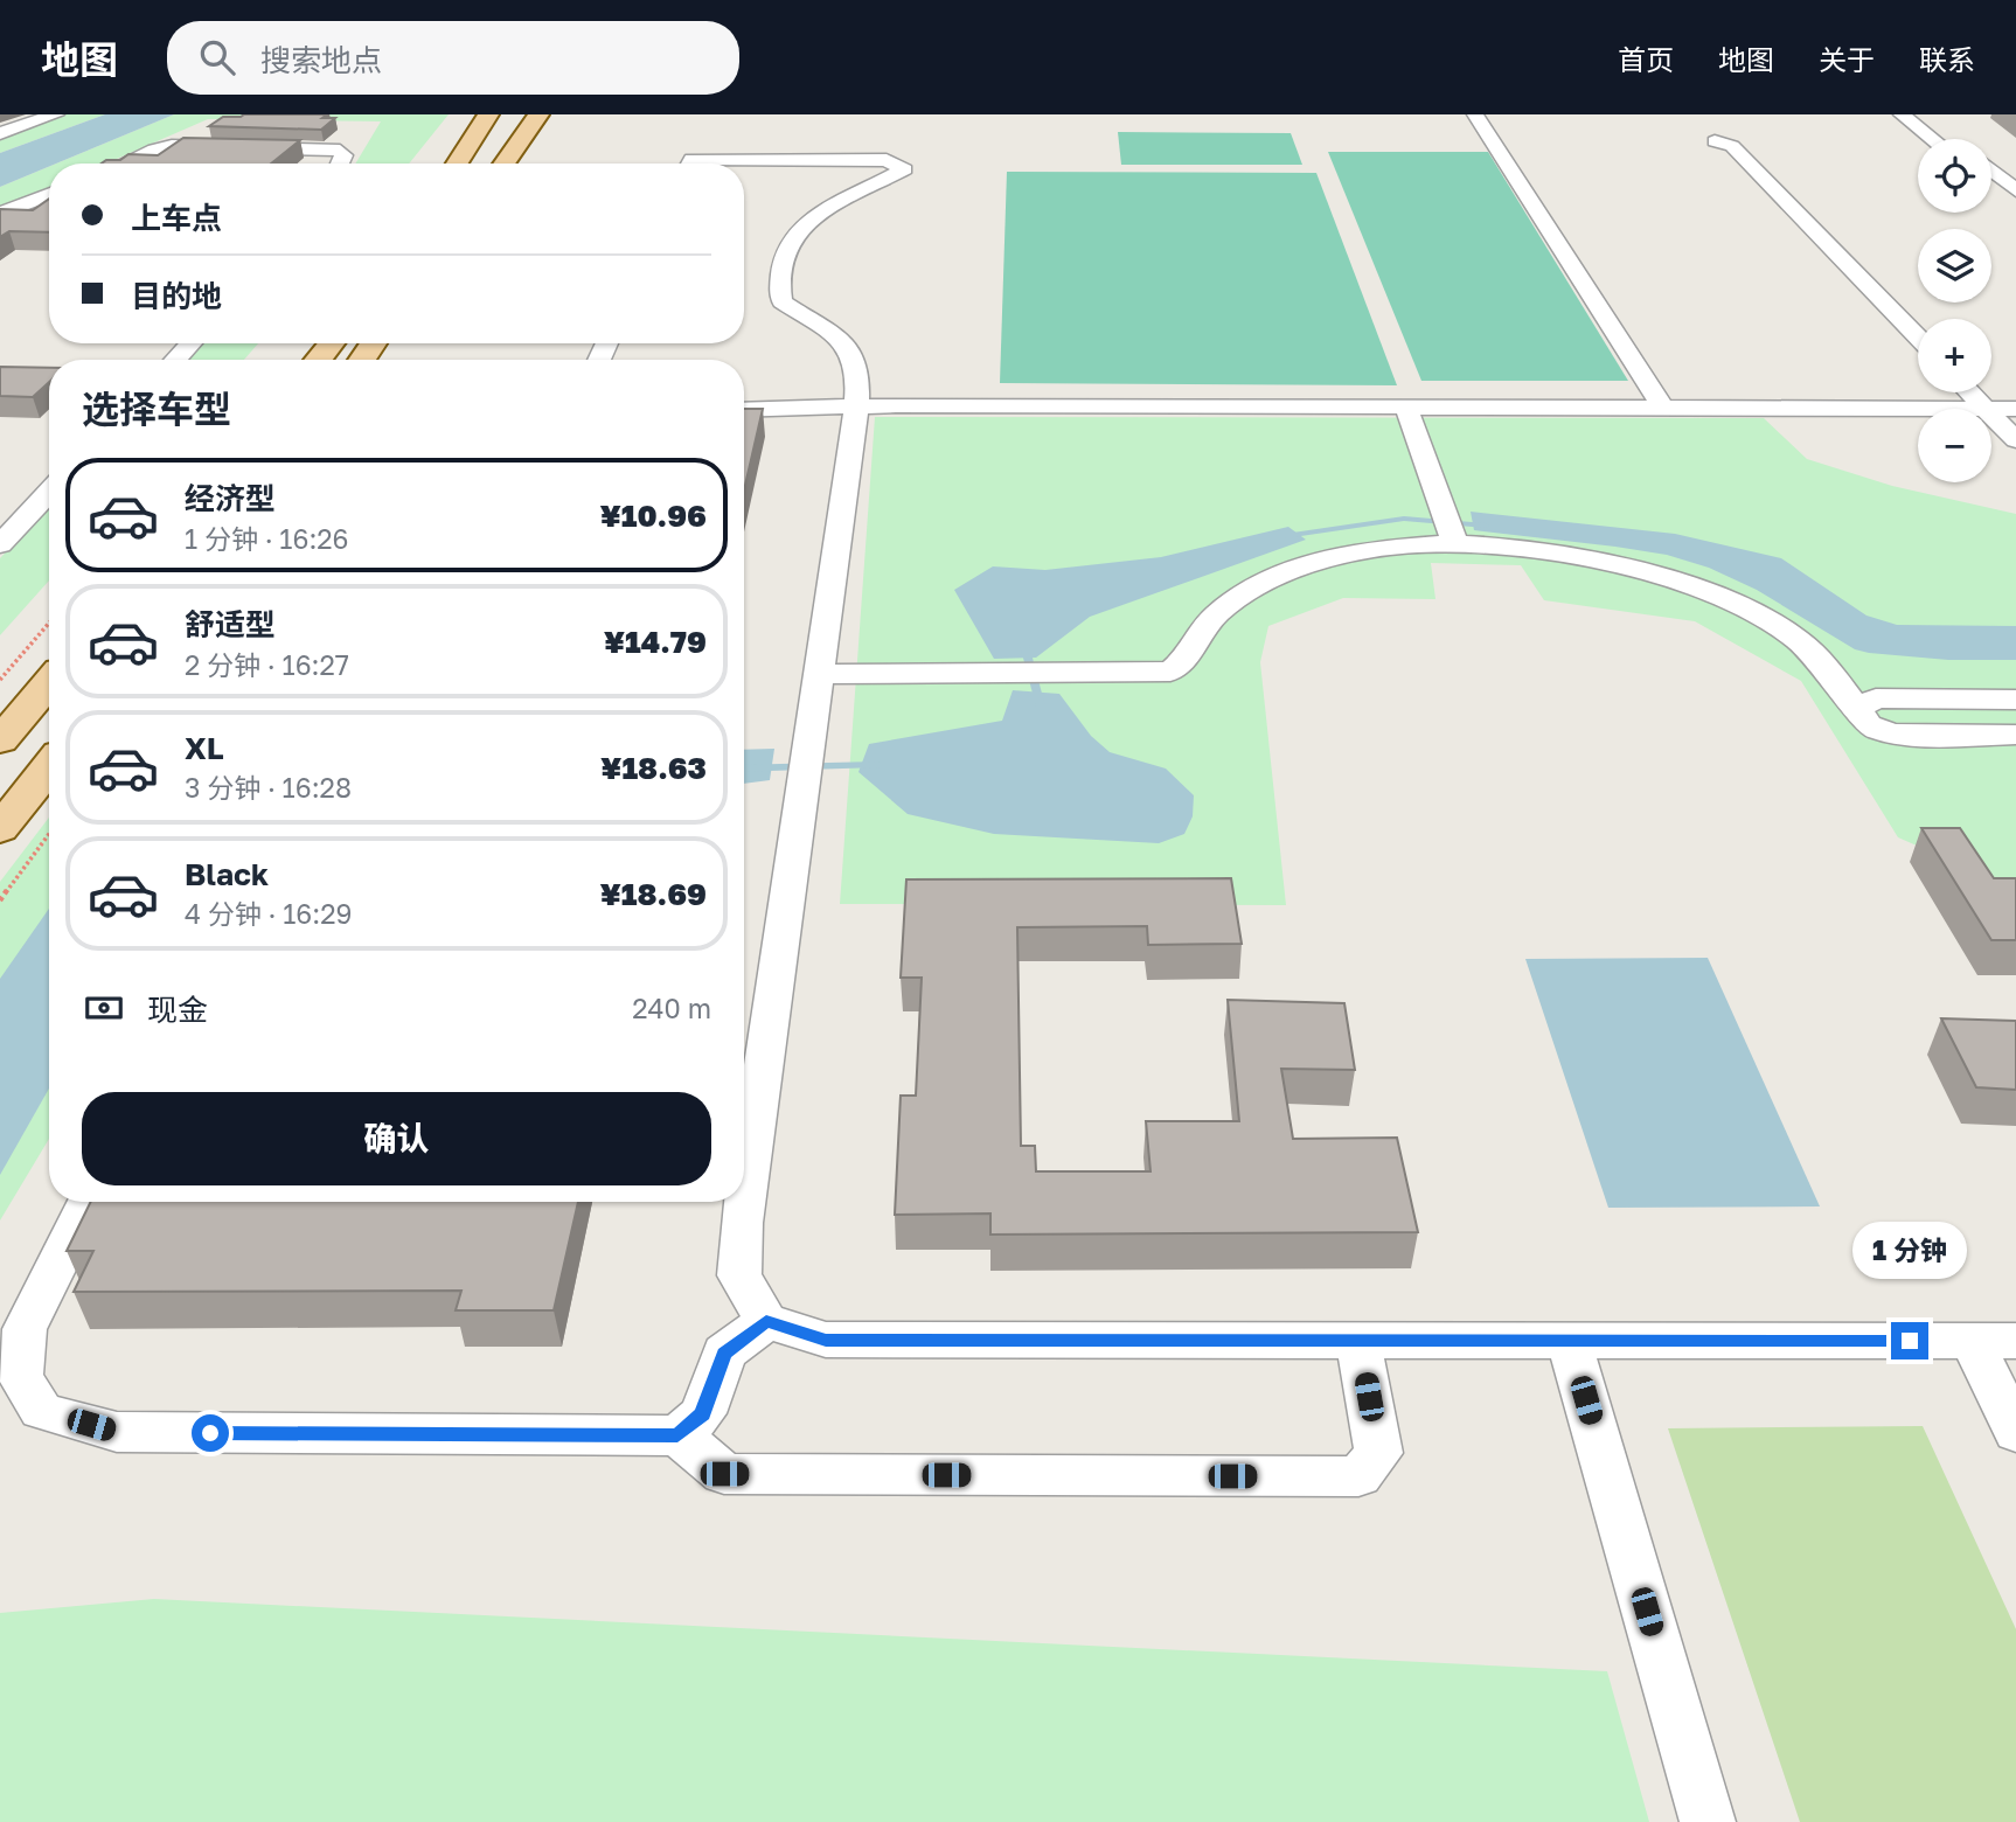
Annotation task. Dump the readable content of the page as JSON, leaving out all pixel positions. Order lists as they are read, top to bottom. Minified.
{"page":{"header":"地图","search":"搜索地点","nav":["首页","地图","关于","联系"],"map_buttons":["+","−"],"banner":["上车点","目的地"],"heading":"选择车型","list":[{"name":"经济型","note":"1 分钟 · 16:26","value":"¥10.96"},{"name":"舒适型","note":"2 分钟 · 16:27","value":"¥14.79"},{"name":"XL","note":"3 分钟 · 16:28","value":"¥18.63"},{"name":"Black","note":"4 分钟 · 16:29","value":"¥18.69"}],"pay":["现金","240 m"],"buttons":"确认","bubble":"1 分钟"}}
